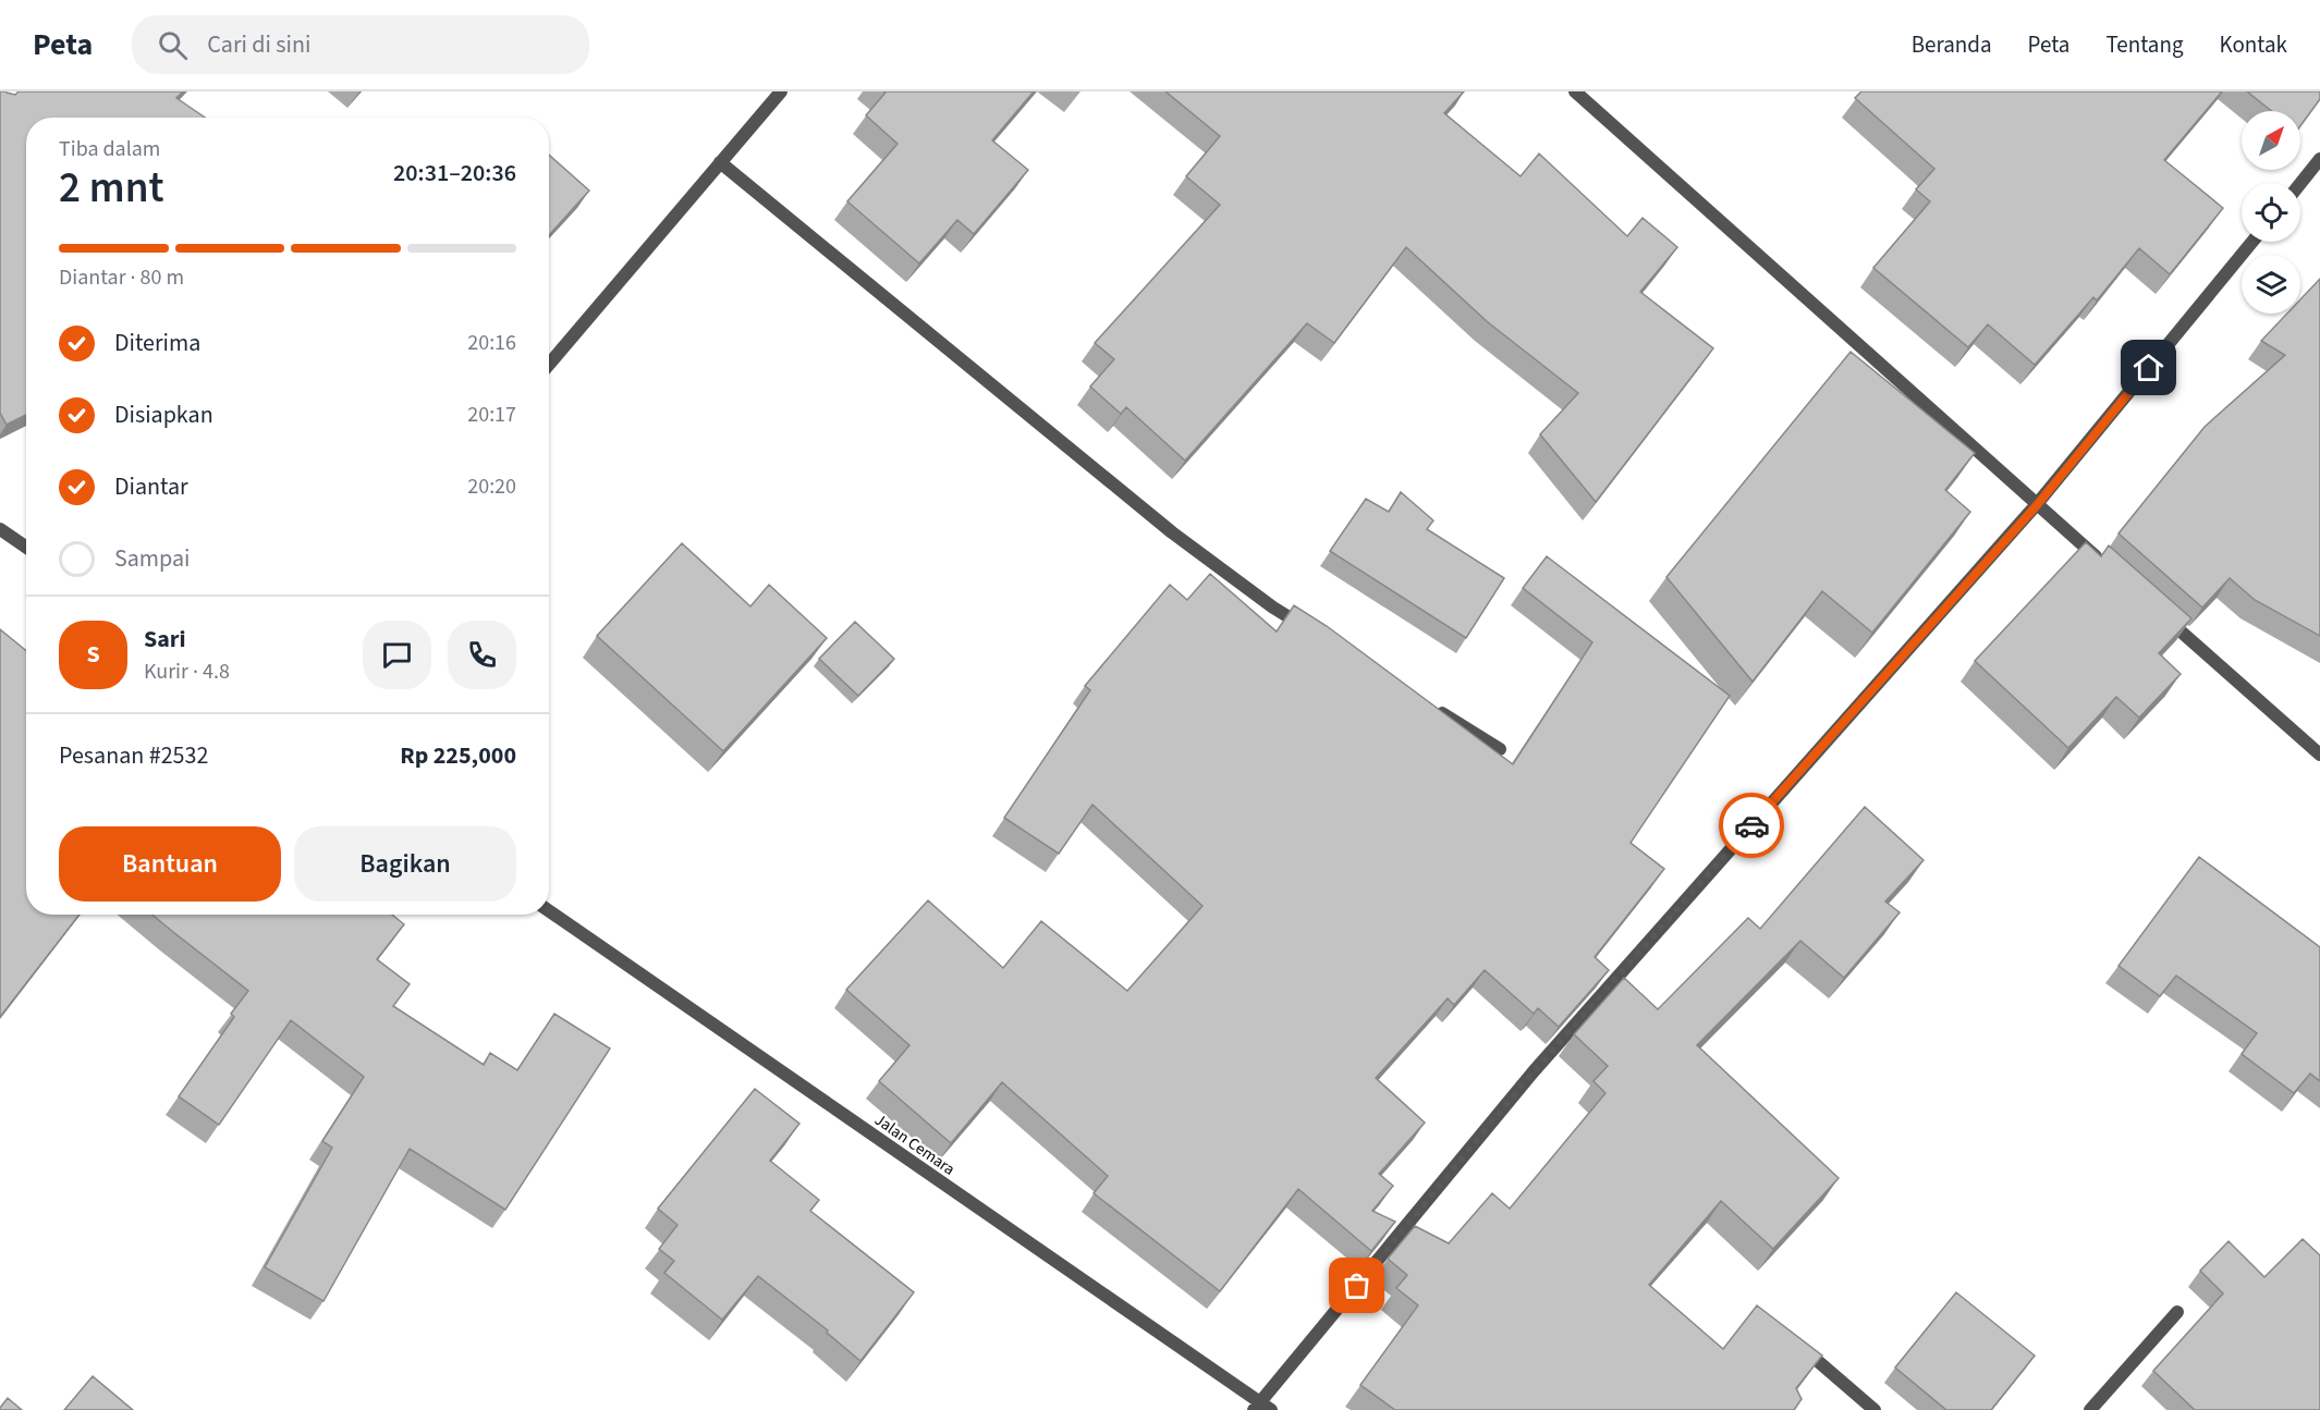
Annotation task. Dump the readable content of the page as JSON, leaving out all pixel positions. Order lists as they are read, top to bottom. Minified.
{"streets":{"street":["Jalan Cemara"]},"north":"top right","page":{"header":"Peta","search":"Cari di sini","nav":["Beranda","Peta","Tentang","Kontak"],"heading":["2 mnt","Tiba dalam","20:31–20:36"],"panel":["Sari","Kurir · 4.8","Pesanan #2532","Rp 225,000"],"bar":"Diantar · 80 m","list":[["Diterima","20:16"],["Disiapkan","20:17"],["Diantar","20:20"],"Sampai"],"round":"S","buttons":["Bantuan","Bagikan"]}}
